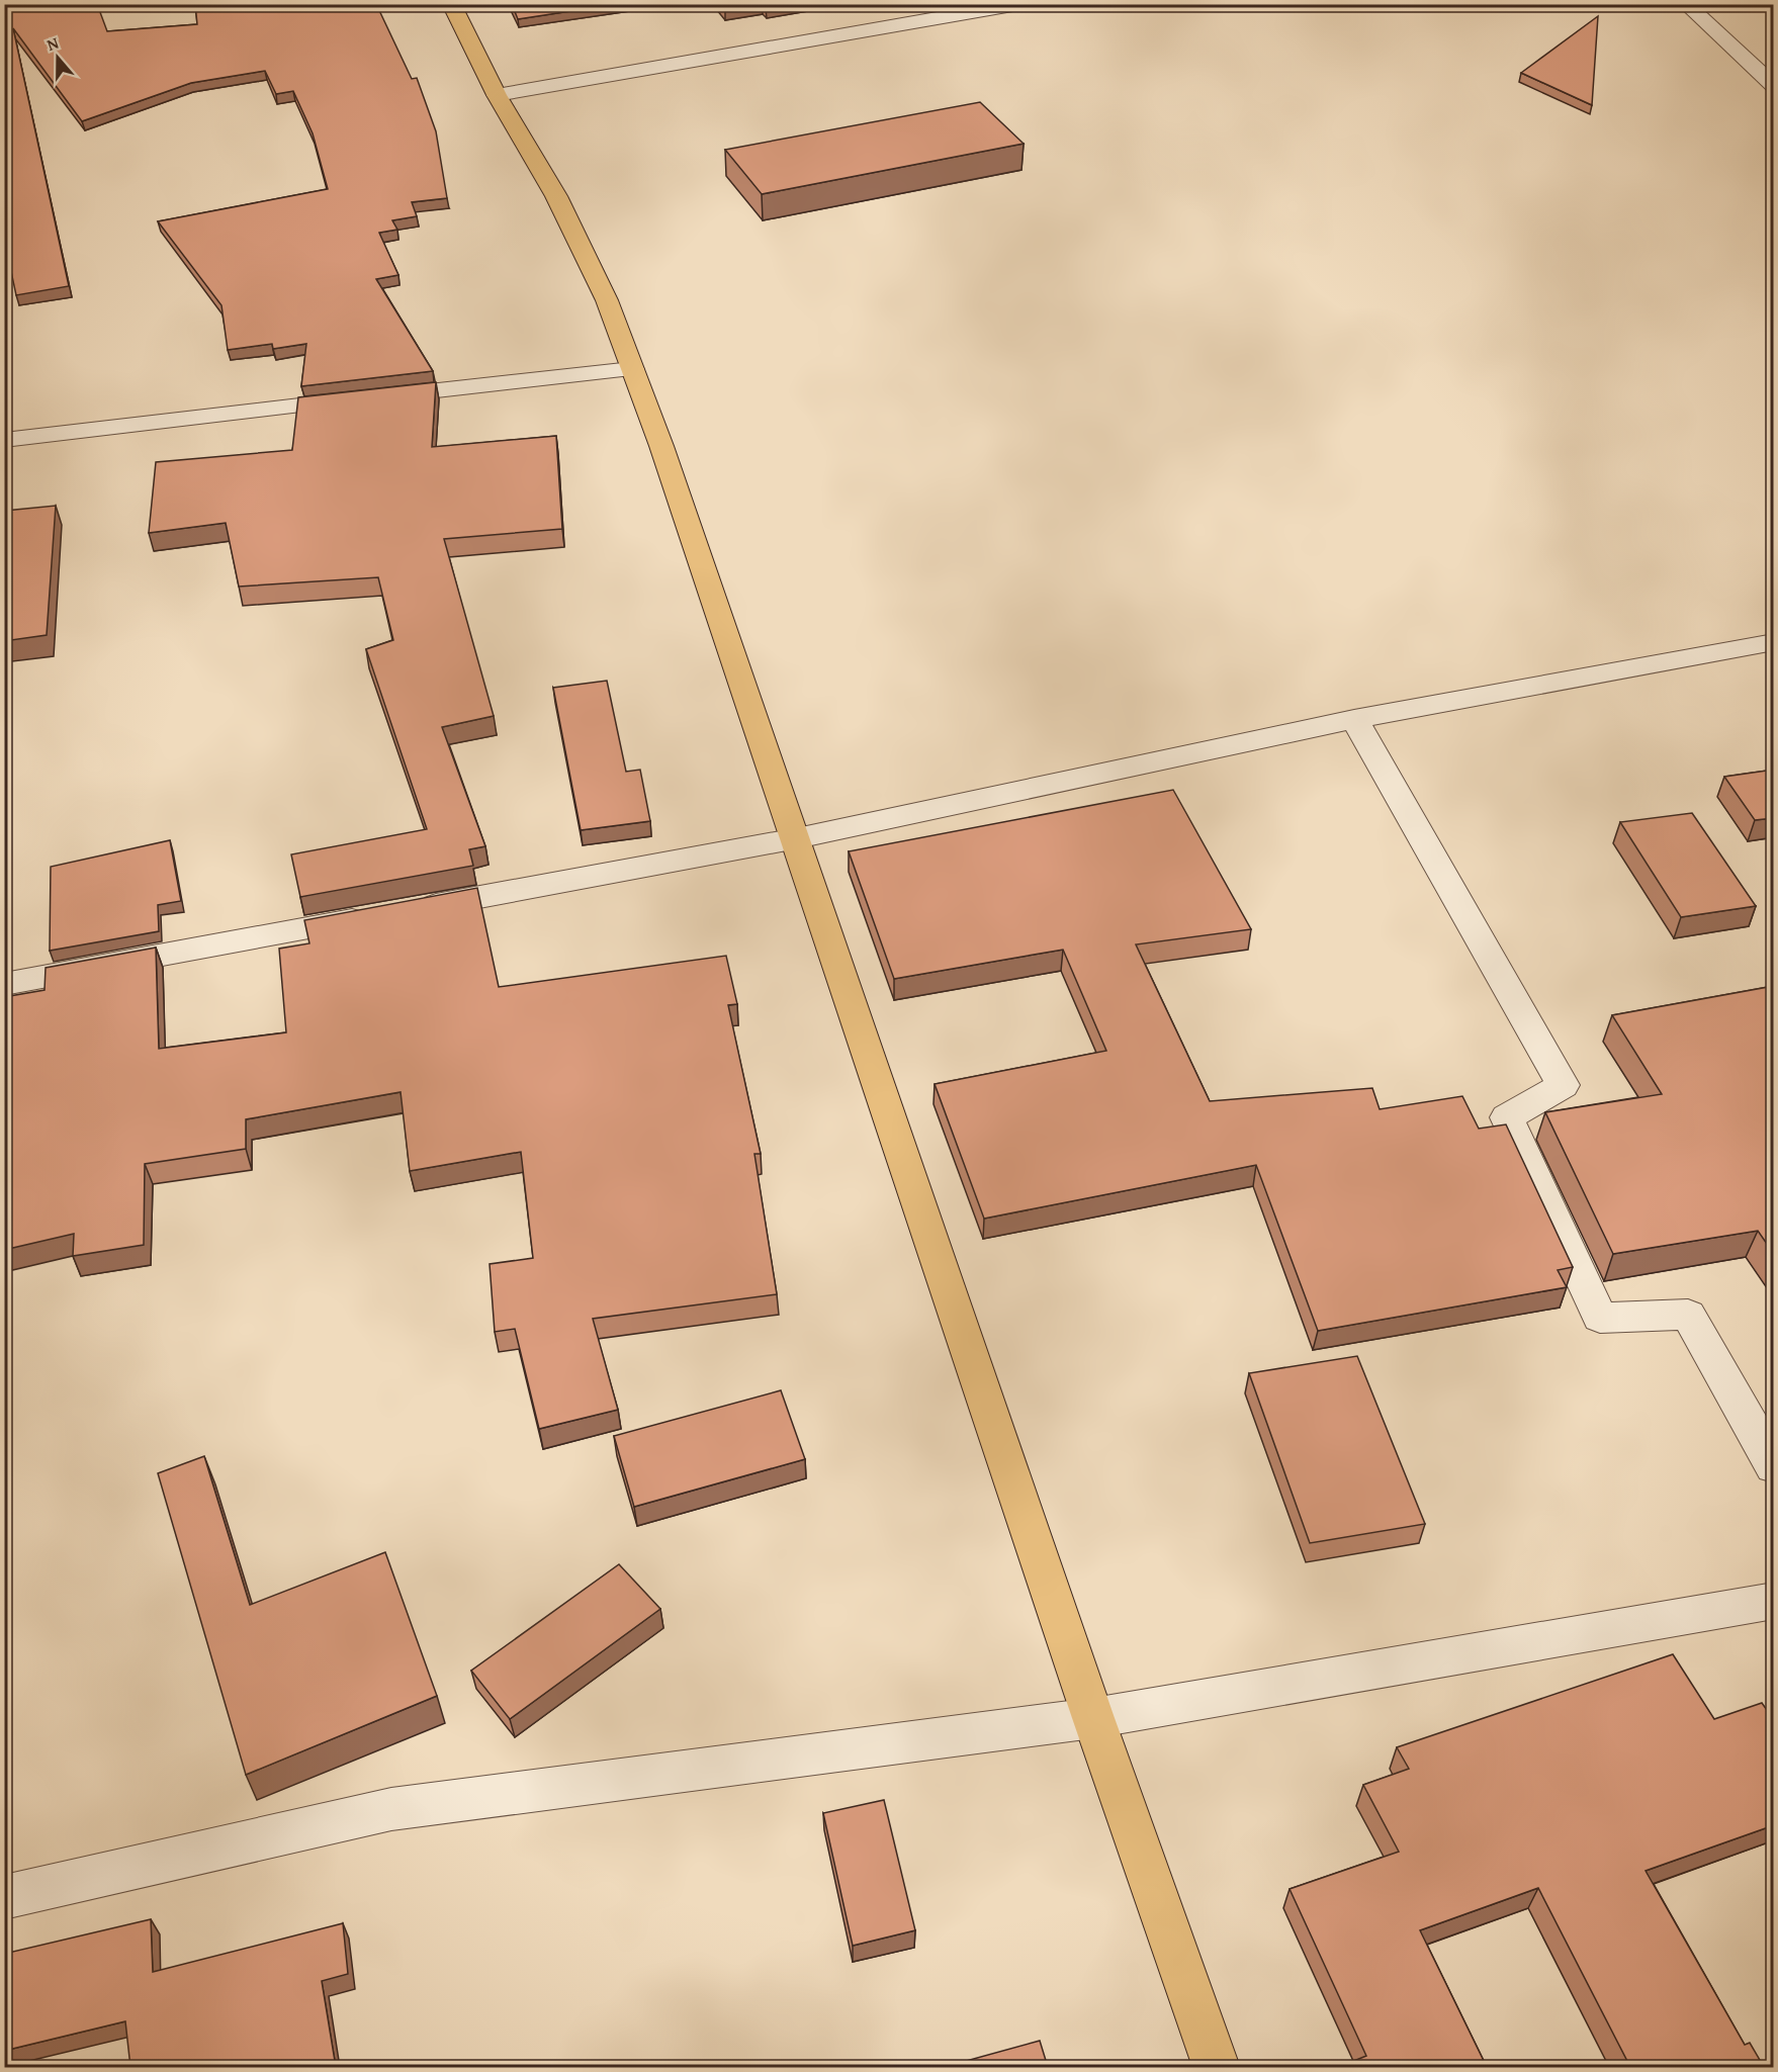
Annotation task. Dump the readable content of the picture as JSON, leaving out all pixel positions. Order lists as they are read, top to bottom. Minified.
{"north":"top"}
